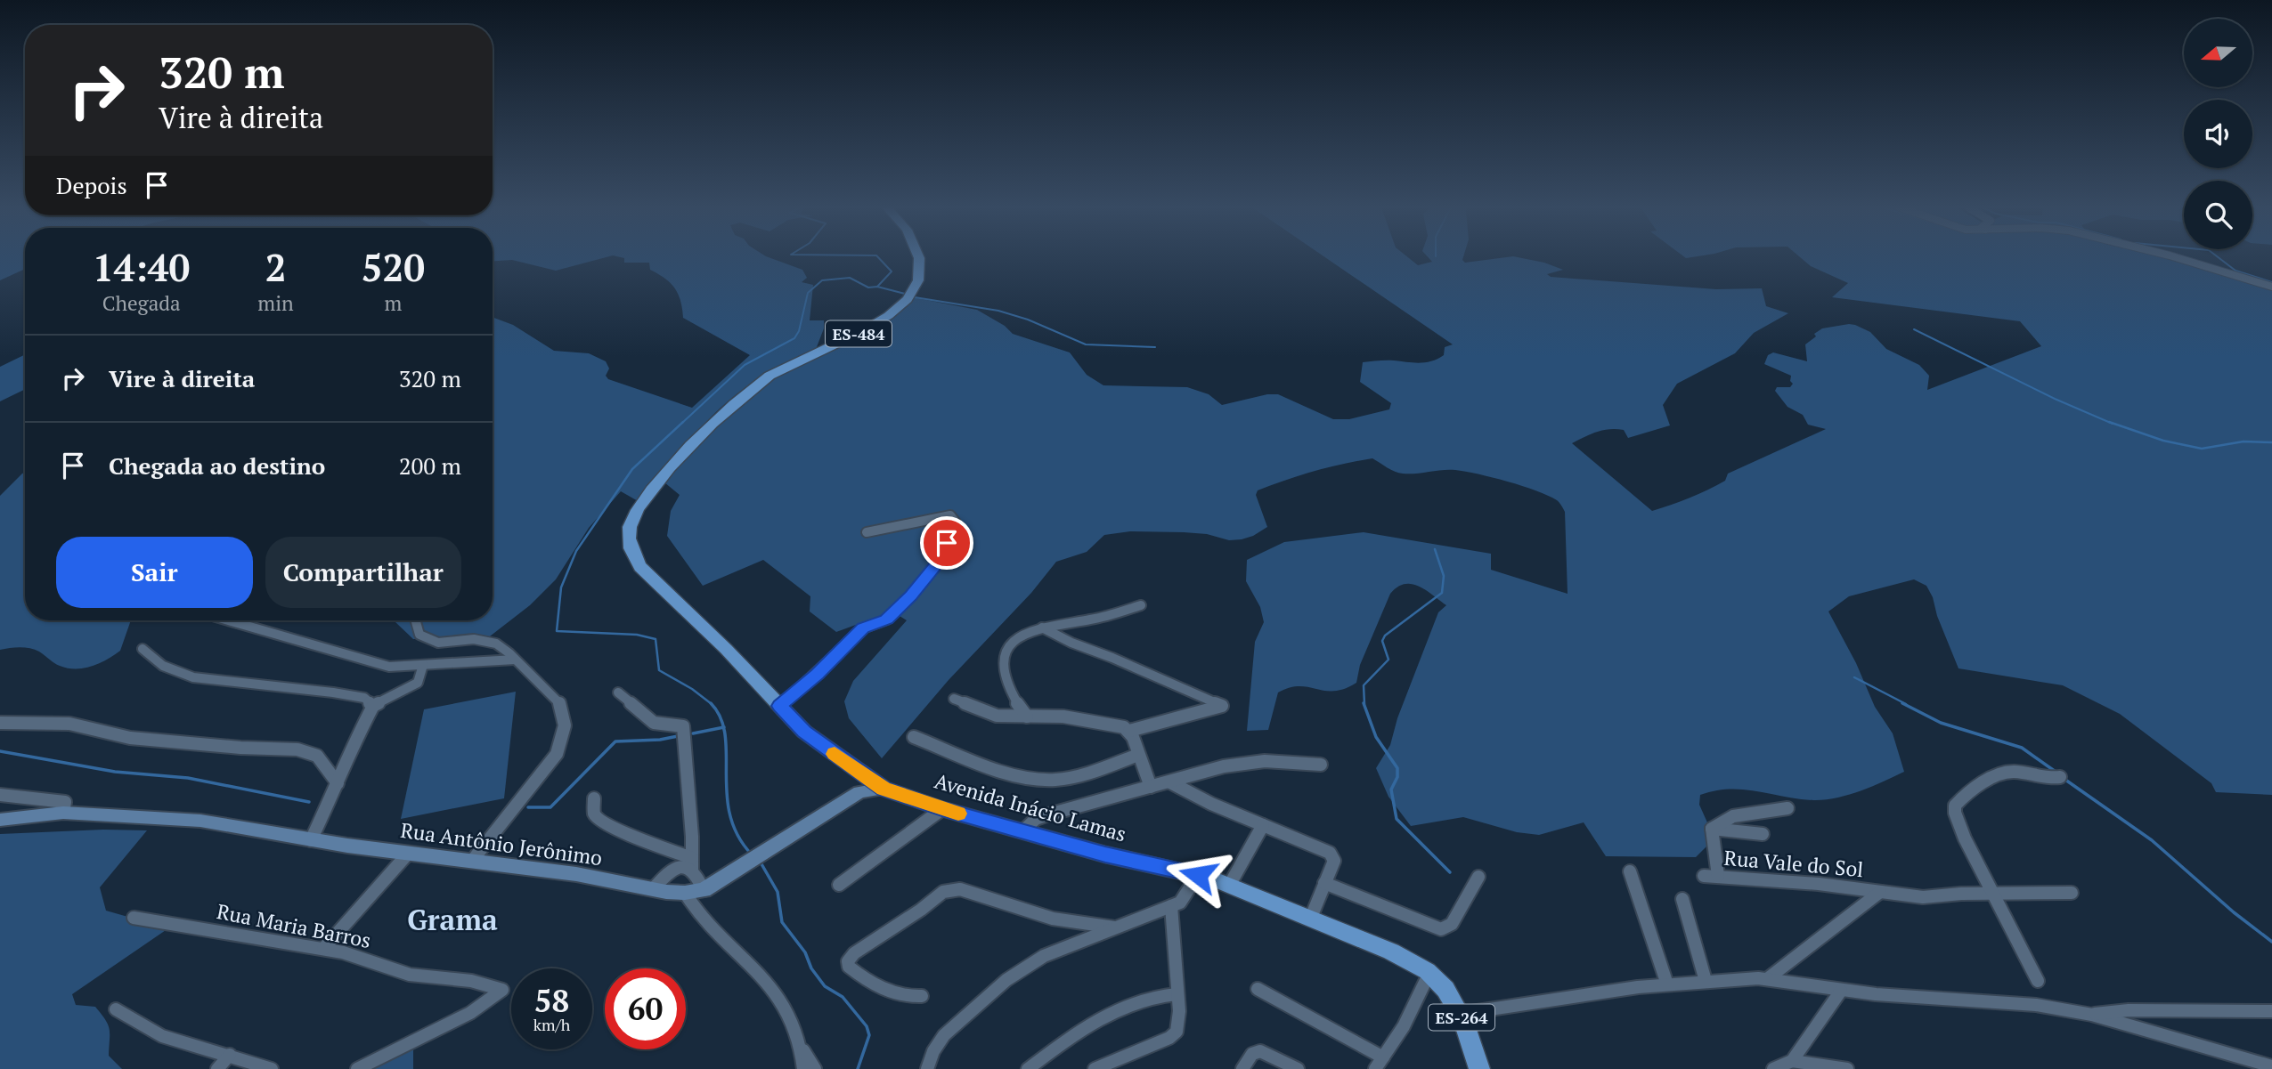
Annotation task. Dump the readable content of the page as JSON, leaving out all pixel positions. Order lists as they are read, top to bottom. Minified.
{"streets":{"main road":["ES-484","Avenida Inácio Lamas","Rua Antônio Jerônimo","ES-264"],"street":["Rua Vale do Sol","Rua Maria Barros"]},"crossings":[["Avenida Inácio Lamas","ES-264"]],"districts":["Grama"],"north":"left","page":{"turn":["320 m","Vire à direita"],"then":"Depois","eta":["14:40","Chegada","2","min","520","m"],"list":[{"name":"Vire à direita","value":"320 m"},{"name":"Chegada ao destino","value":"200 m"}],"buttons":["Sair","Compartilhar"],"speed":"58 km/h","limit":"60"}}
